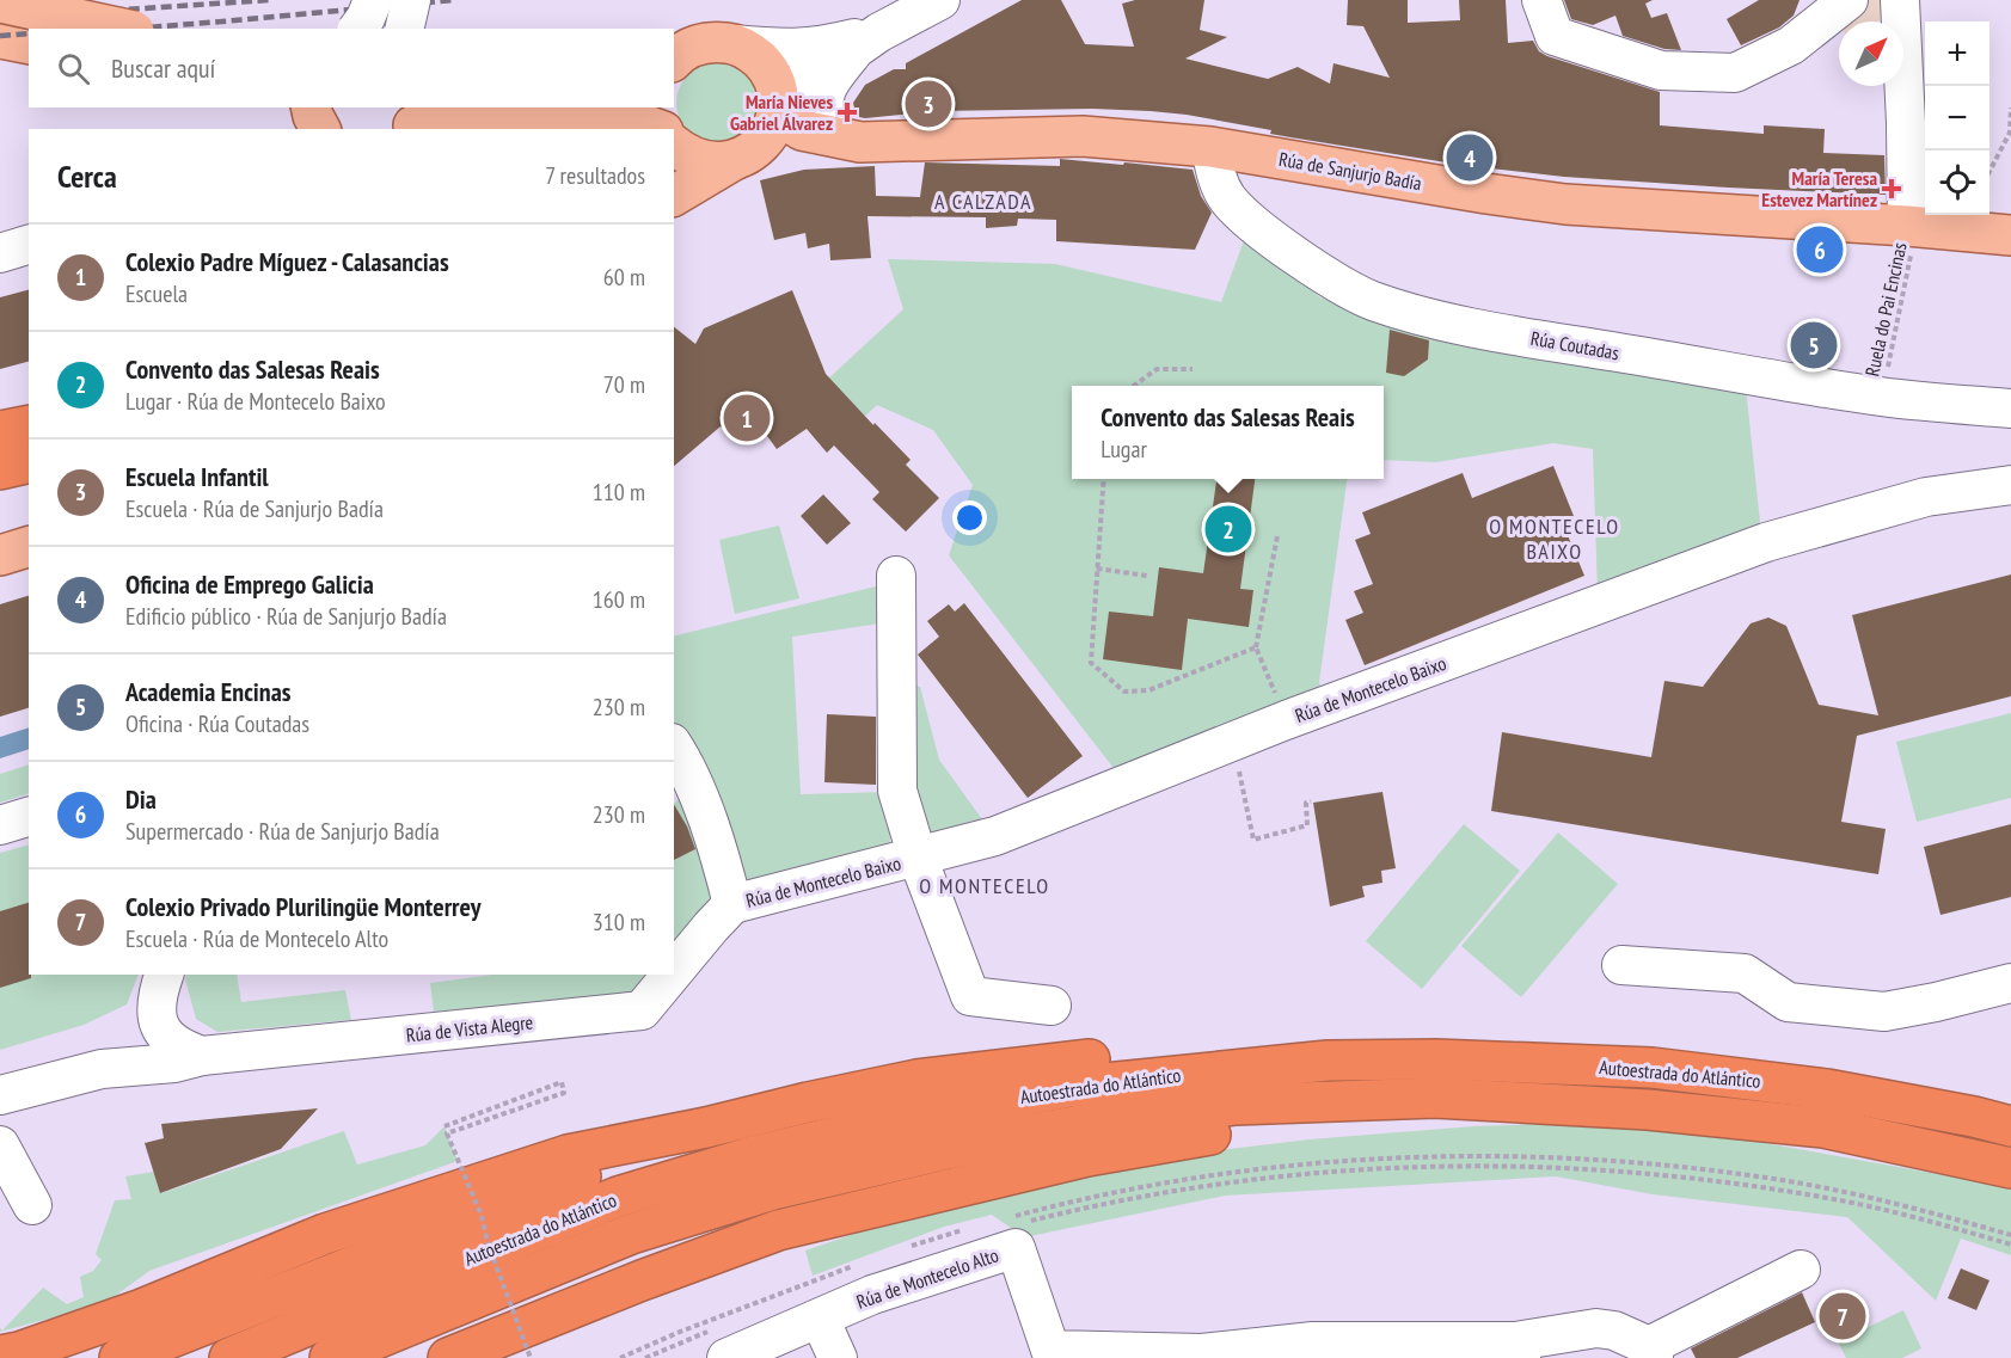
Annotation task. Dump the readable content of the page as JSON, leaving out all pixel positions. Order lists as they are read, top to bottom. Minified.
{"streets":{"highway":["Autoestrada do Atlántico"],"main road":["Rúa de Sanjurjo Badía"],"street":["Rúa Coutadas","Rúa de Montecelo Baixo","Rúa de Vista Alegre","Rúa de Montecelo Alto"],"path":["Ruela do Pai Encinas"]},"crossings":[["Rúa de Sanjurjo Badía","Ruela do Pai Encinas"],["Rúa de Sanjurjo Badía","Rúa Coutadas"],["Ruela do Pai Encinas","Rúa Coutadas"],["Rúa de Montecelo Baixo","Rúa de Vista Alegre"]],"districts":["A CALZADA","O MONTECELO BAIXO","O MONTECELO"],"places":{"health":["María Nieves Gabriel Álvarez","María Teresa Estevez Martínez"]},"north":"top right","page":{"map_buttons":["+","−"],"search":"Buscar aquí","pins":["3","4","6","5","1","2","7"],"heading":["Cerca","7 resultados"],"list":[{"mark":"1","name":"Colexio Padre Míguez - Calasancias","note":"Escuela","value":"60 m"},{"mark":"2","name":"Convento das Salesas Reais","note":"Lugar · Rúa de Montecelo Baixo","value":"70 m"},{"mark":"3","name":"Escuela Infantil","note":"Escuela · Rúa de Sanjurjo Badía","value":"110 m"},{"mark":"4","name":"Oficina de Emprego Galicia","note":"Edificio público · Rúa de Sanjurjo Badía","value":"160 m"},{"mark":"5","name":"Academia Encinas","note":"Oficina · Rúa Coutadas","value":"230 m"},{"mark":"6","name":"Dia","note":"Supermercado · Rúa de Sanjurjo Badía","value":"230 m"},{"mark":"7","name":"Colexio Privado Plurilingüe Monterrey","note":"Escuela · Rúa de Montecelo Alto","value":"310 m"}],"popup":["Convento das Salesas Reais","Lugar"]}}
